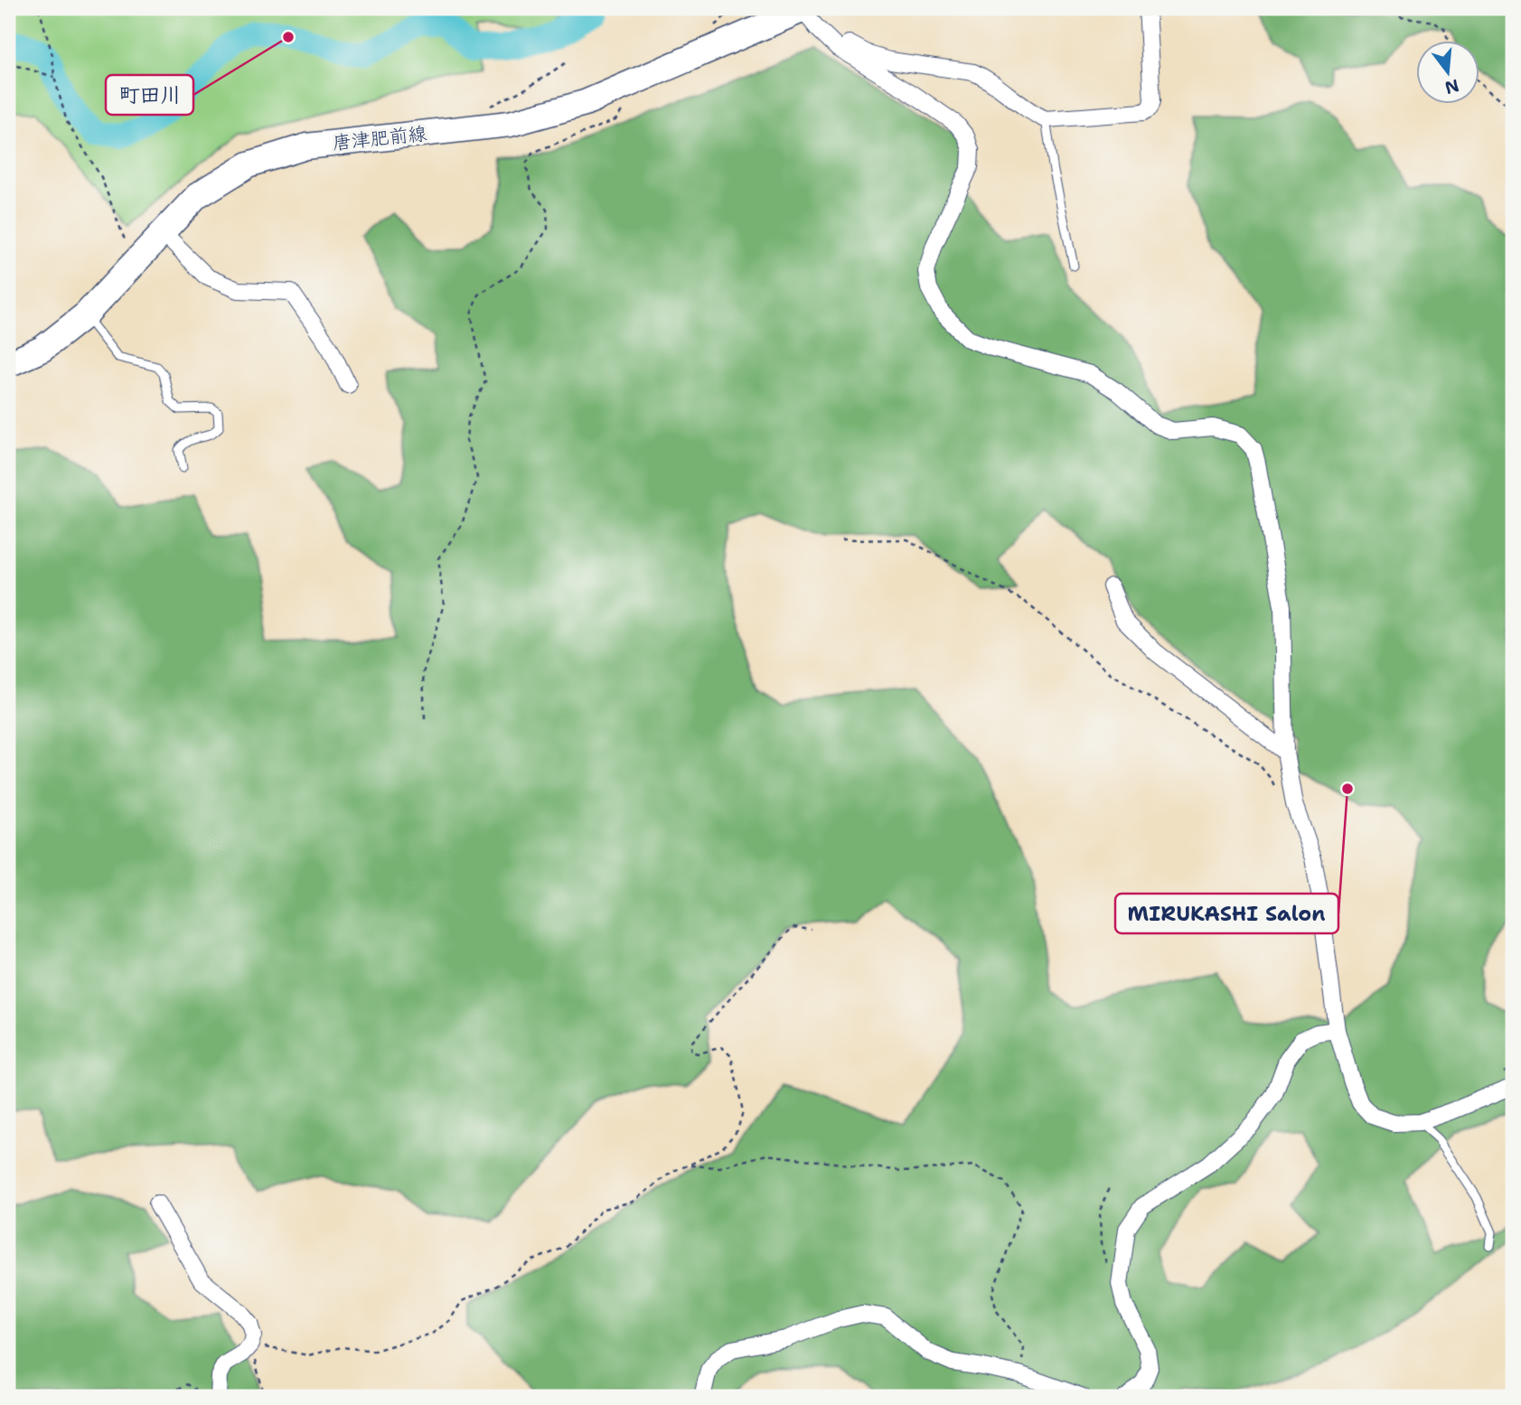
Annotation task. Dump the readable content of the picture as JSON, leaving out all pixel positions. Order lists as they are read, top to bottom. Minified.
{"streets":{"main road":["唐津肥前線"]},"places":["町田川","MIRUKASHI Salon"],"north":"bottom"}
